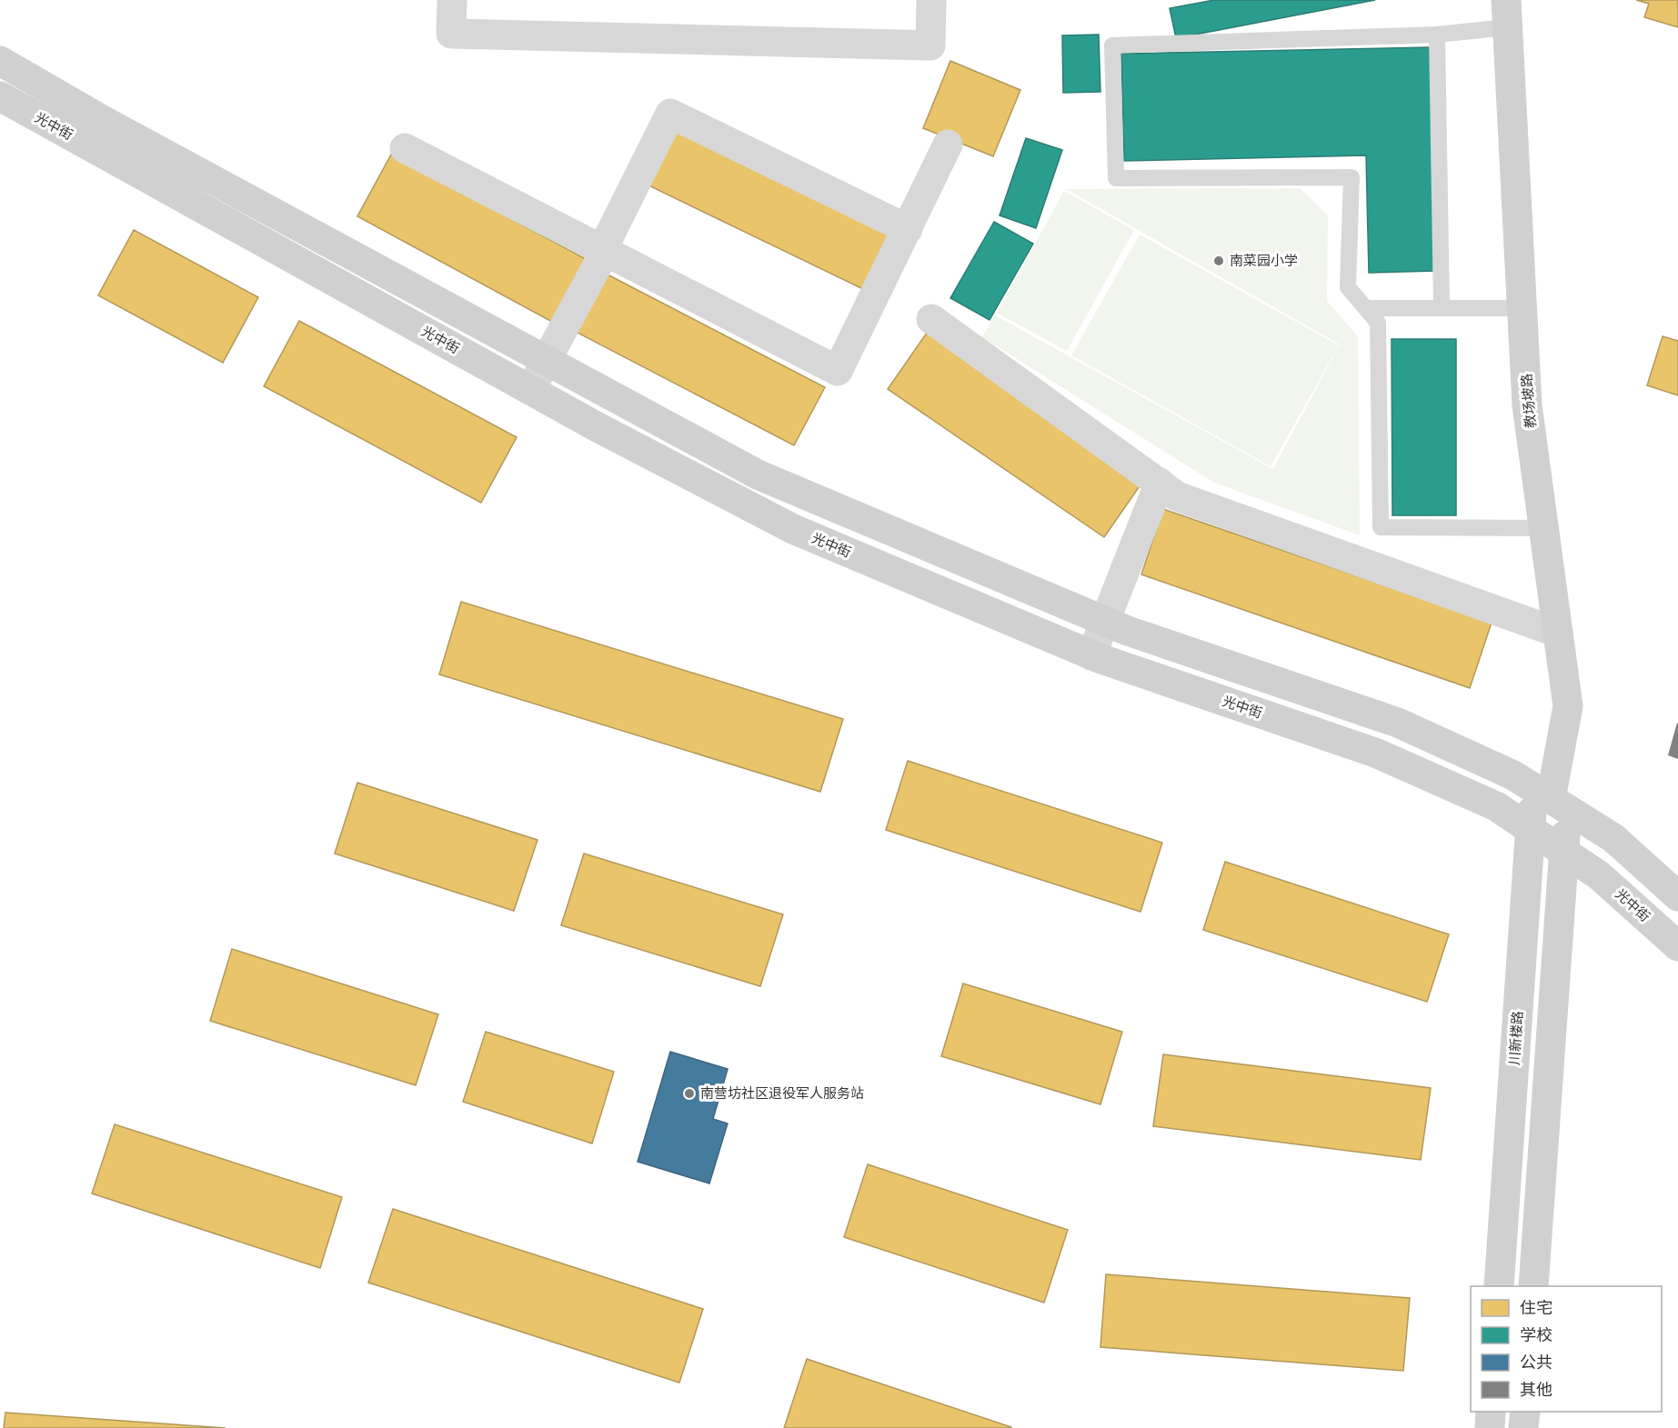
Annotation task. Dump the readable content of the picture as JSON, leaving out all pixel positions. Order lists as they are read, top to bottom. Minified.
{"streets":{"street":["光中街","教场坡路","川新楼路"]},"crossings":[["光中街","川新楼路"],["教场坡路","川新楼路"]],"places":["南菜园小学","南营坊社区退役军人服务站"],"legend":["住宅","学校","公共","其他"]}
